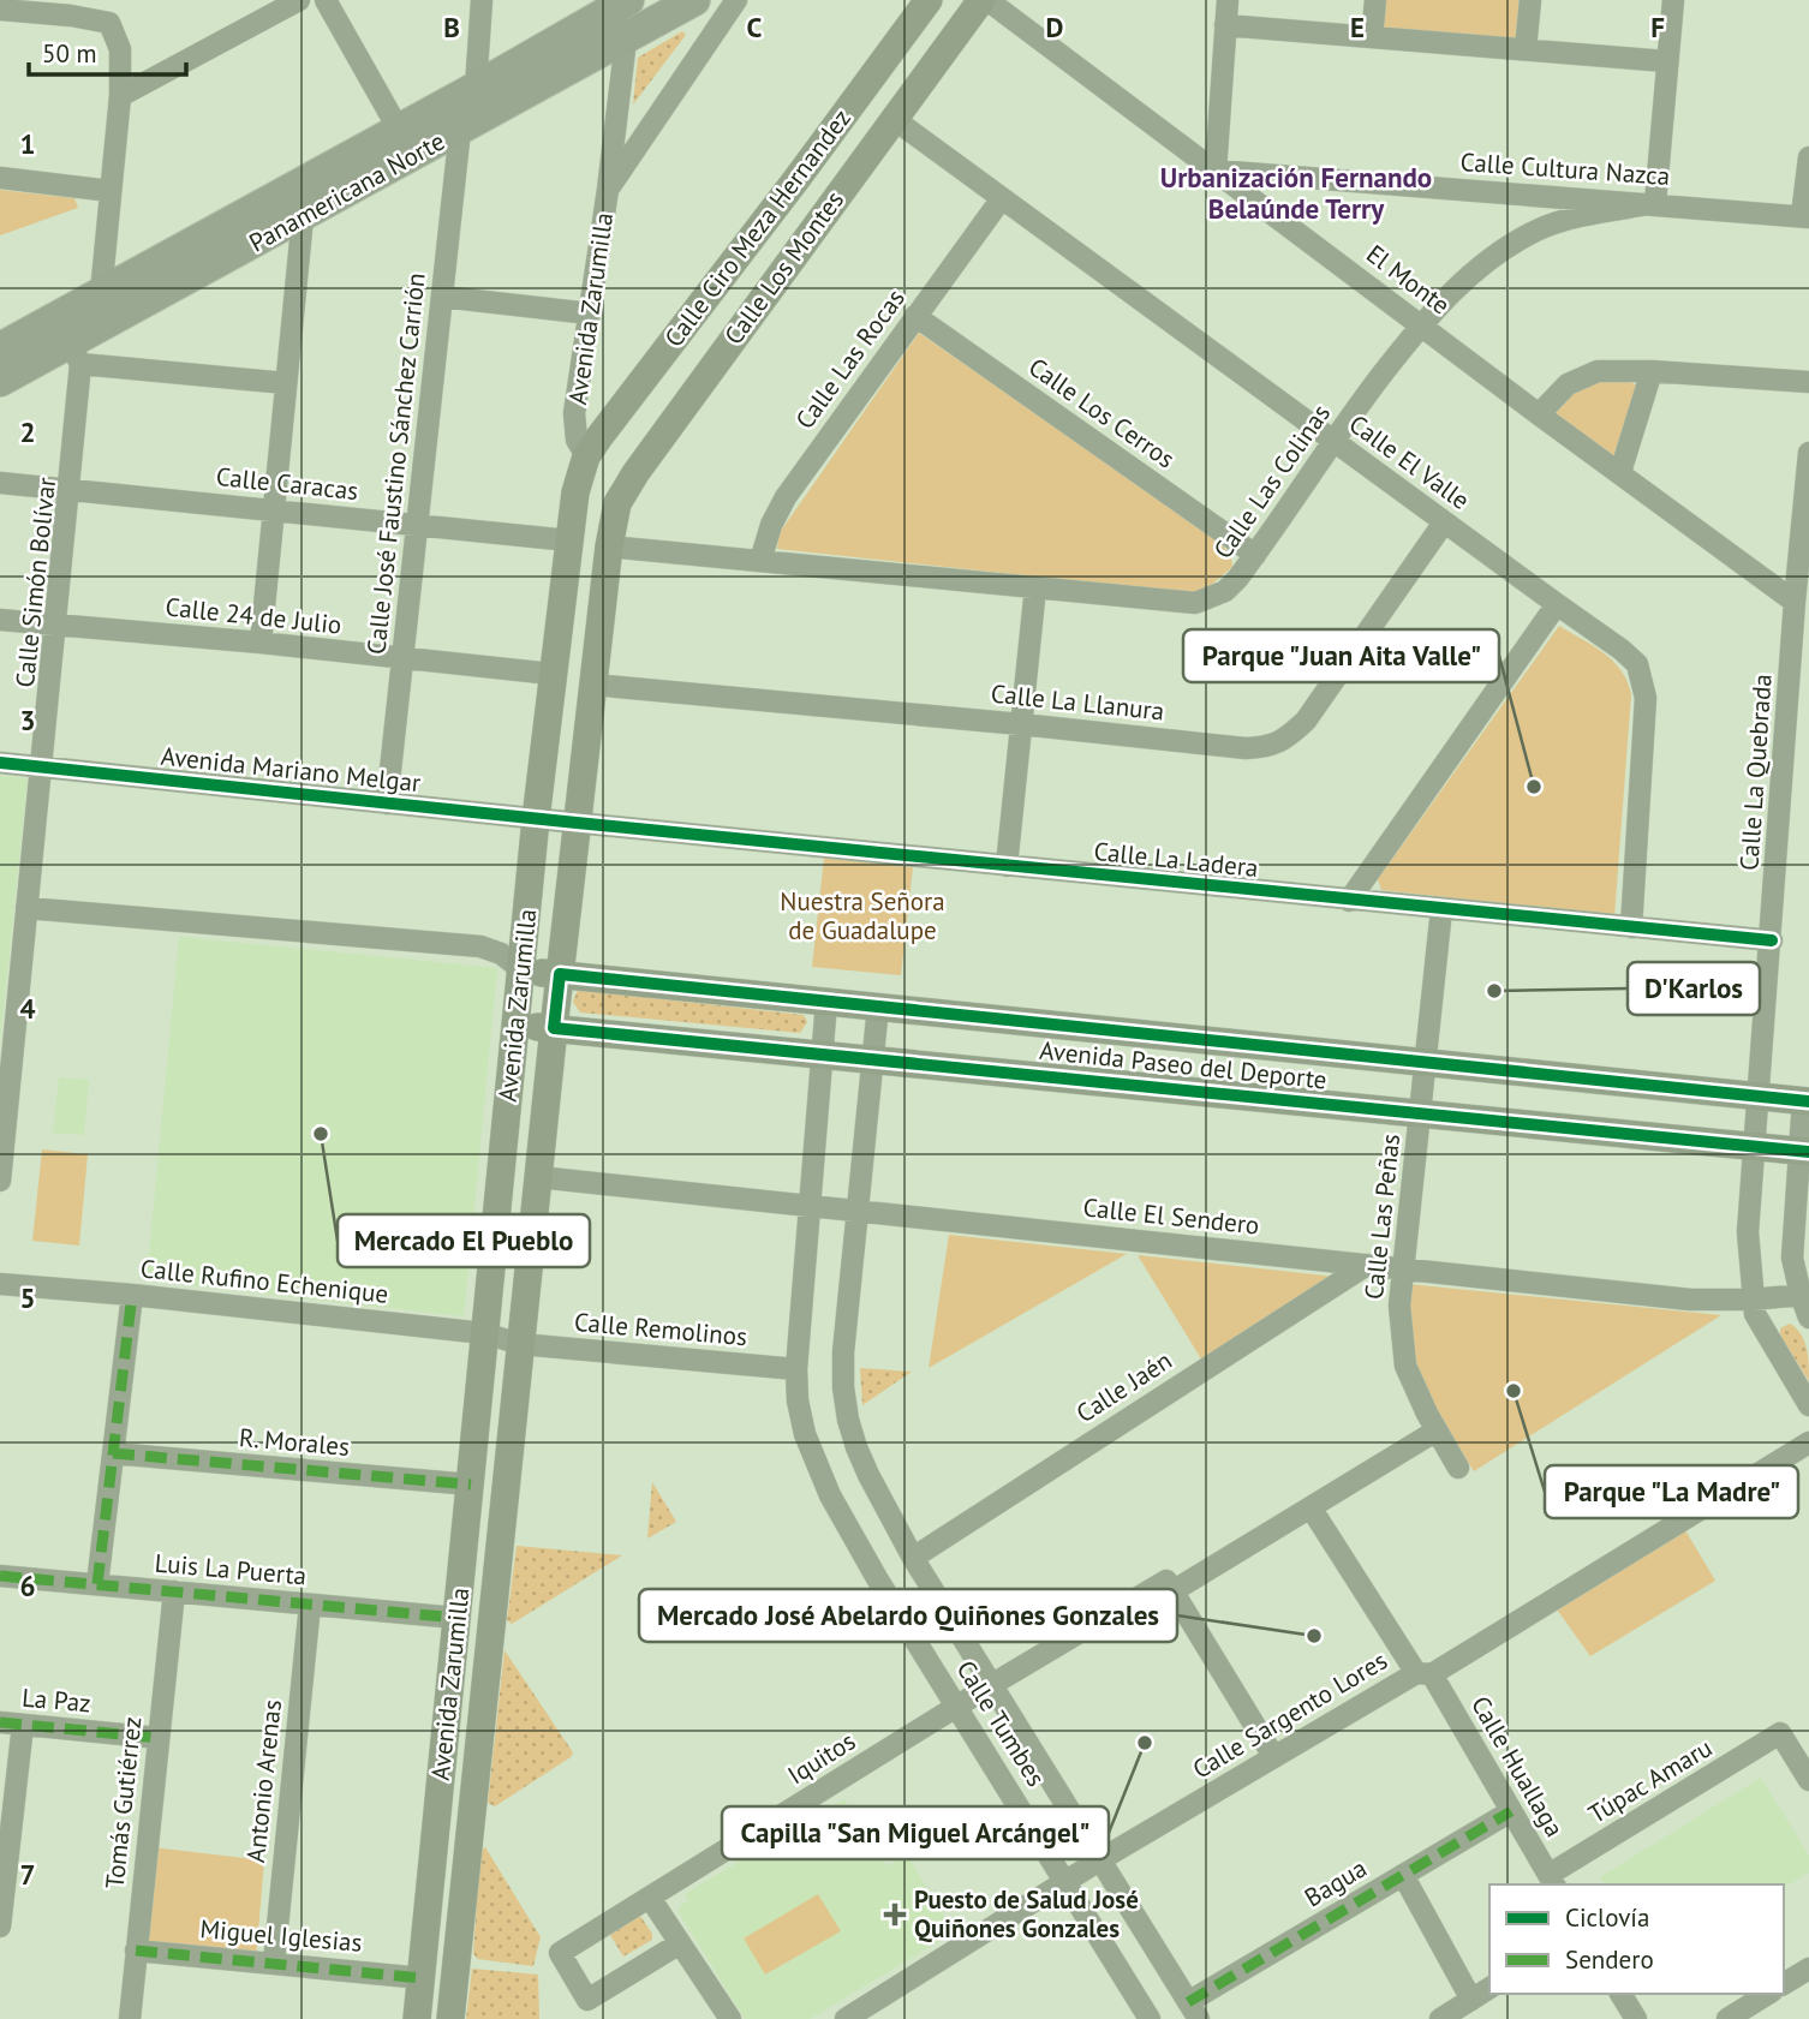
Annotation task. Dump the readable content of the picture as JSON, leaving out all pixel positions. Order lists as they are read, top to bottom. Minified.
{"streets":{"highway":["Panamericana Norte"],"main road":["Calle Ciro Meza Hernandez","Calle Los Montes","Avenida Zarumilla","Avenida Paseo del Deporte"],"street":["Calle Cultura Nazca","El Monte","Calle Las Rocas","Calle Los Cerros","Calle El Valle","Calle José Faustino Sánchez Carrión","Calle Las Colinas","Calle Caracas","Calle Simón Bolívar","Calle 24 de Julio","Calle La Llanura","Avenida Mariano Melgar","Calle La Quebrada","Calle La Ladera","Calle El Sendero","Calle Las Peñas","Calle Rufino Echenique","Calle Remolinos","Calle Jaén","R. Morales","Luis La Puerta","La Paz","Calle Sargento Lores","Calle Tumbes","Iquitos","Calle Huallaga","Antonio Arenas","Túpac Amaru","Tomás Gutiérrez","Bagua","Miguel Iglesias"]},"crossings":[["Calle Cultura Nazca","El Monte"],["Calle Cultura Nazca","Calle Las Colinas"],["Panamericana Norte","Avenida Zarumilla"],["Panamericana Norte","Calle José Faustino Sánchez Carrión"],["Panamericana Norte","Calle Simón Bolívar"],["Calle Ciro Meza Hernandez","Avenida Zarumilla"],["Calle Los Montes","El Monte"],["Calle Los Montes","Avenida Zarumilla"],["Calle Los Montes","Calle El Valle"],["Calle Los Montes","Calle Las Colinas"],["El Monte","Calle Las Colinas"],["El Monte","Calle La Quebrada"],["Avenida Zarumilla","Calle Las Colinas"],["Avenida Zarumilla","Calle Caracas"],["Avenida Zarumilla","Calle 24 de Julio"],["Avenida Zarumilla","Calle La Llanura"],["Avenida Zarumilla","Avenida Mariano Melgar"],["Avenida Zarumilla","Calle La Ladera"],["Avenida Zarumilla","Avenida Paseo del Deporte"],["Avenida Zarumilla","Calle El Sendero"],["Avenida Zarumilla","Calle Rufino Echenique"],["Avenida Zarumilla","Calle Remolinos"],["Avenida Zarumilla","R. Morales"],["Avenida Zarumilla","Luis La Puerta"],["Avenida Zarumilla","Miguel Iglesias"],["Calle Las Rocas","Calle Los Cerros"],["Calle Las Rocas","Calle El Valle"],["Calle Las Rocas","Calle Las Colinas"],["Calle Los Cerros","Calle Las Colinas"],["Calle El Valle","Calle Las Colinas"],["Calle El Valle","Calle La Llanura"],["Calle El Valle","Calle La Ladera"],["Calle José Faustino Sánchez Carrión","Calle Caracas"],["Calle José Faustino Sánchez Carrión","Calle 24 de Julio"],["Calle José Faustino Sánchez Carrión","Avenida Mariano Melgar"],["Calle Caracas","Calle Simón Bolívar"],["Calle Simón Bolívar","Calle 24 de Julio"],["Calle Simón Bolívar","Avenida Mariano Melgar"],["Avenida Mariano Melgar","Calle La Ladera"],["Calle La Quebrada","Calle La Ladera"],["Calle La Quebrada","Avenida Paseo del Deporte"],["Calle La Quebrada","Calle El Sendero"],["Calle La Ladera","Calle Las Peñas"],["Avenida Paseo del Deporte","Calle Las Peñas"],["Avenida Paseo del Deporte","Calle Tumbes"],["Calle El Sendero","Calle Las Peñas"],["Calle El Sendero","Calle Jaén"],["Calle El Sendero","Calle Tumbes"],["Calle Las Peñas","Iquitos"],["Calle Rufino Echenique","Calle Remolinos"],["Calle Remolinos","Calle Tumbes"],["Calle Jaén","Calle Tumbes"],["Luis La Puerta","Antonio Arenas"],["Luis La Puerta","Tomás Gutiérrez"],["La Paz","Tomás Gutiérrez"],["Calle Sargento Lores","Calle Tumbes"],["Calle Sargento Lores","Calle Huallaga"],["Calle Tumbes","Iquitos"],["Calle Tumbes","Bagua"],["Iquitos","Calle Huallaga"],["Calle Huallaga","Túpac Amaru"],["Calle Huallaga","Bagua"],["Antonio Arenas","Miguel Iglesias"],["Tomás Gutiérrez","Miguel Iglesias"]],"districts":["Urbanización Fernando Belaúnde Terry"],"parks":["Nuestra Señora de Guadalupe"],"places":{"other":["Parque \"Juan Aita Valle\"","D'Karlos","Mercado El Pueblo","Parque \"La Madre\"","Mercado José Abelardo Quiñones Gonzales","Capilla \"San Miguel Arcángel\""],"health":["Puesto de Salud José Quiñones Gonzales"]},"legend":["Ciclovía","Sendero"],"scale_bar":"50 m","grid":{"columns":["B","C","D","E","F"],"rows":["1","2","3","4","5","6","7"]}}
